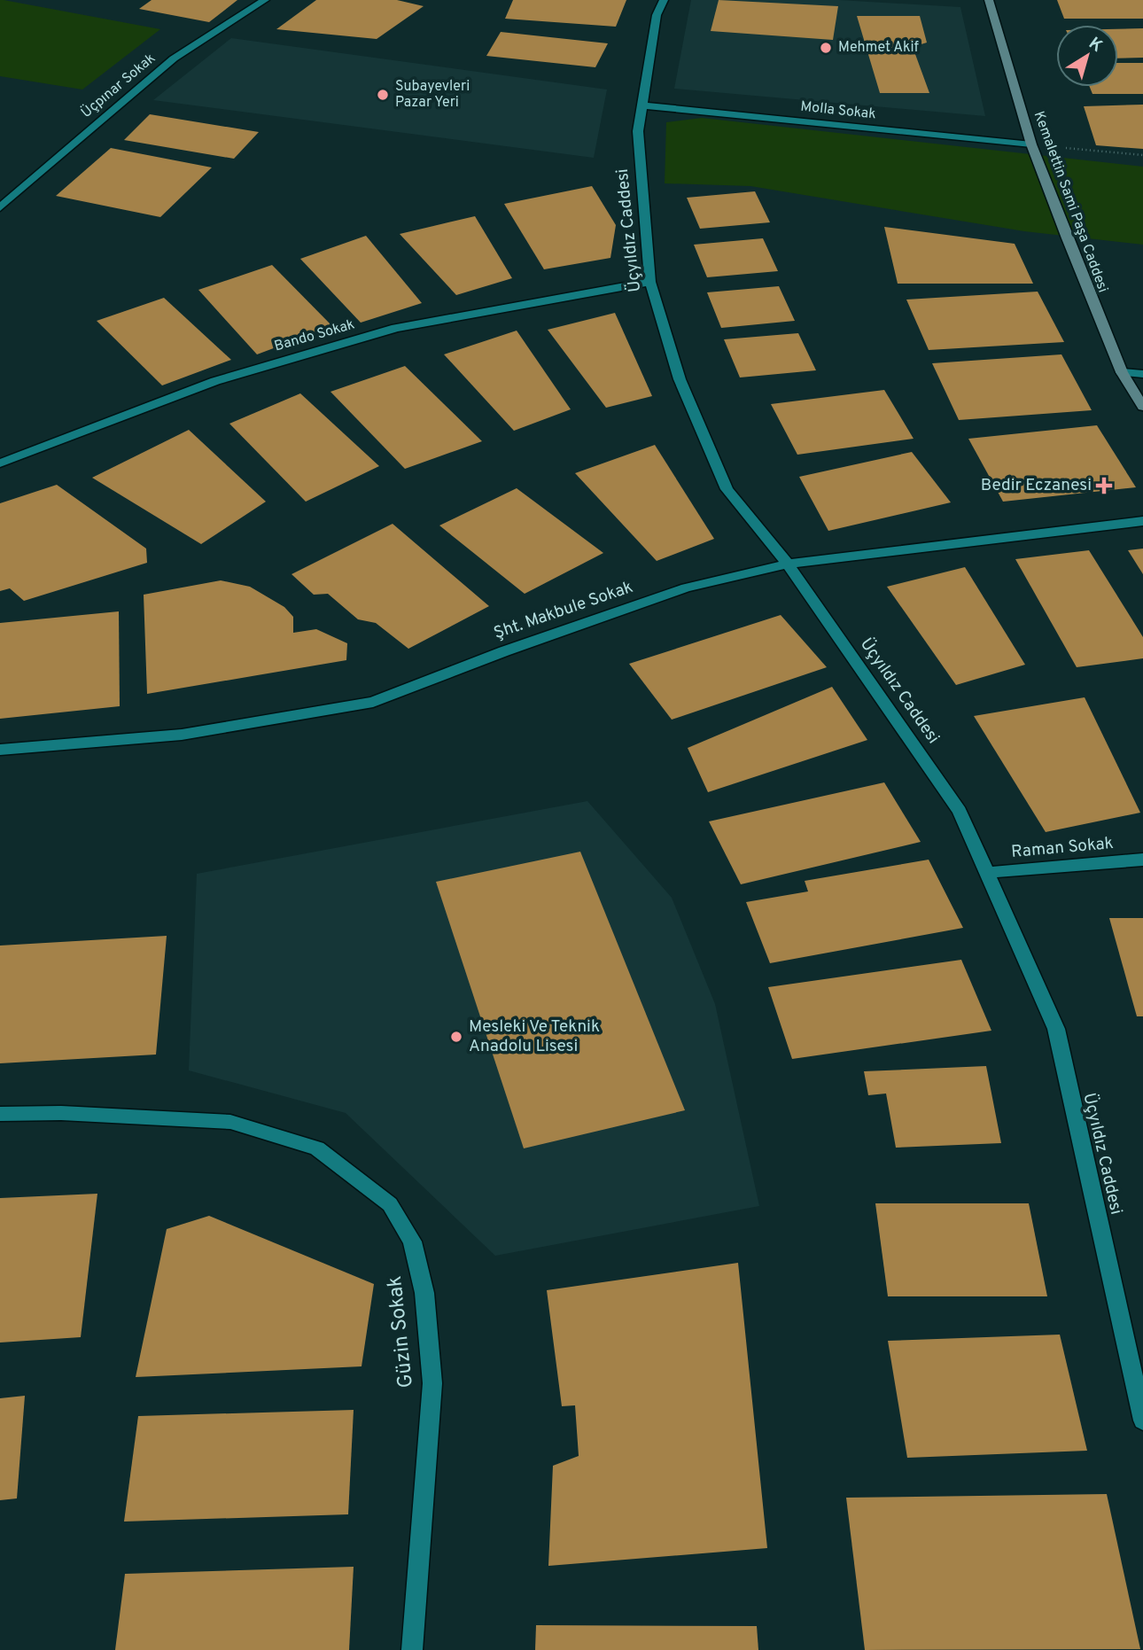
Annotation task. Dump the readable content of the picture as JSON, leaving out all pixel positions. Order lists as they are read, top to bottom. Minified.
{"streets":{"street":["Üçpınar Sokak","Molla Sokak","Kemalettin Sami Paşa Caddesi","Üçyıldız Caddesi","Bando Sokak","Şht. Makbule Sokak","Raman Sokak","Güzin Sokak"]},"crossings":[["Molla Sokak","Kemalettin Sami Paşa Caddesi"],["Molla Sokak","Üçyıldız Caddesi"],["Üçyıldız Caddesi","Bando Sokak"],["Üçyıldız Caddesi","Şht. Makbule Sokak"],["Üçyıldız Caddesi","Raman Sokak"]],"places":{"other":["Mehmet Akif","Subayevleri Pazar Yeri","Mesleki Ve Teknik Anadolu Lisesi"],"health":["Bedir Eczanesi"]},"north":"top right"}
